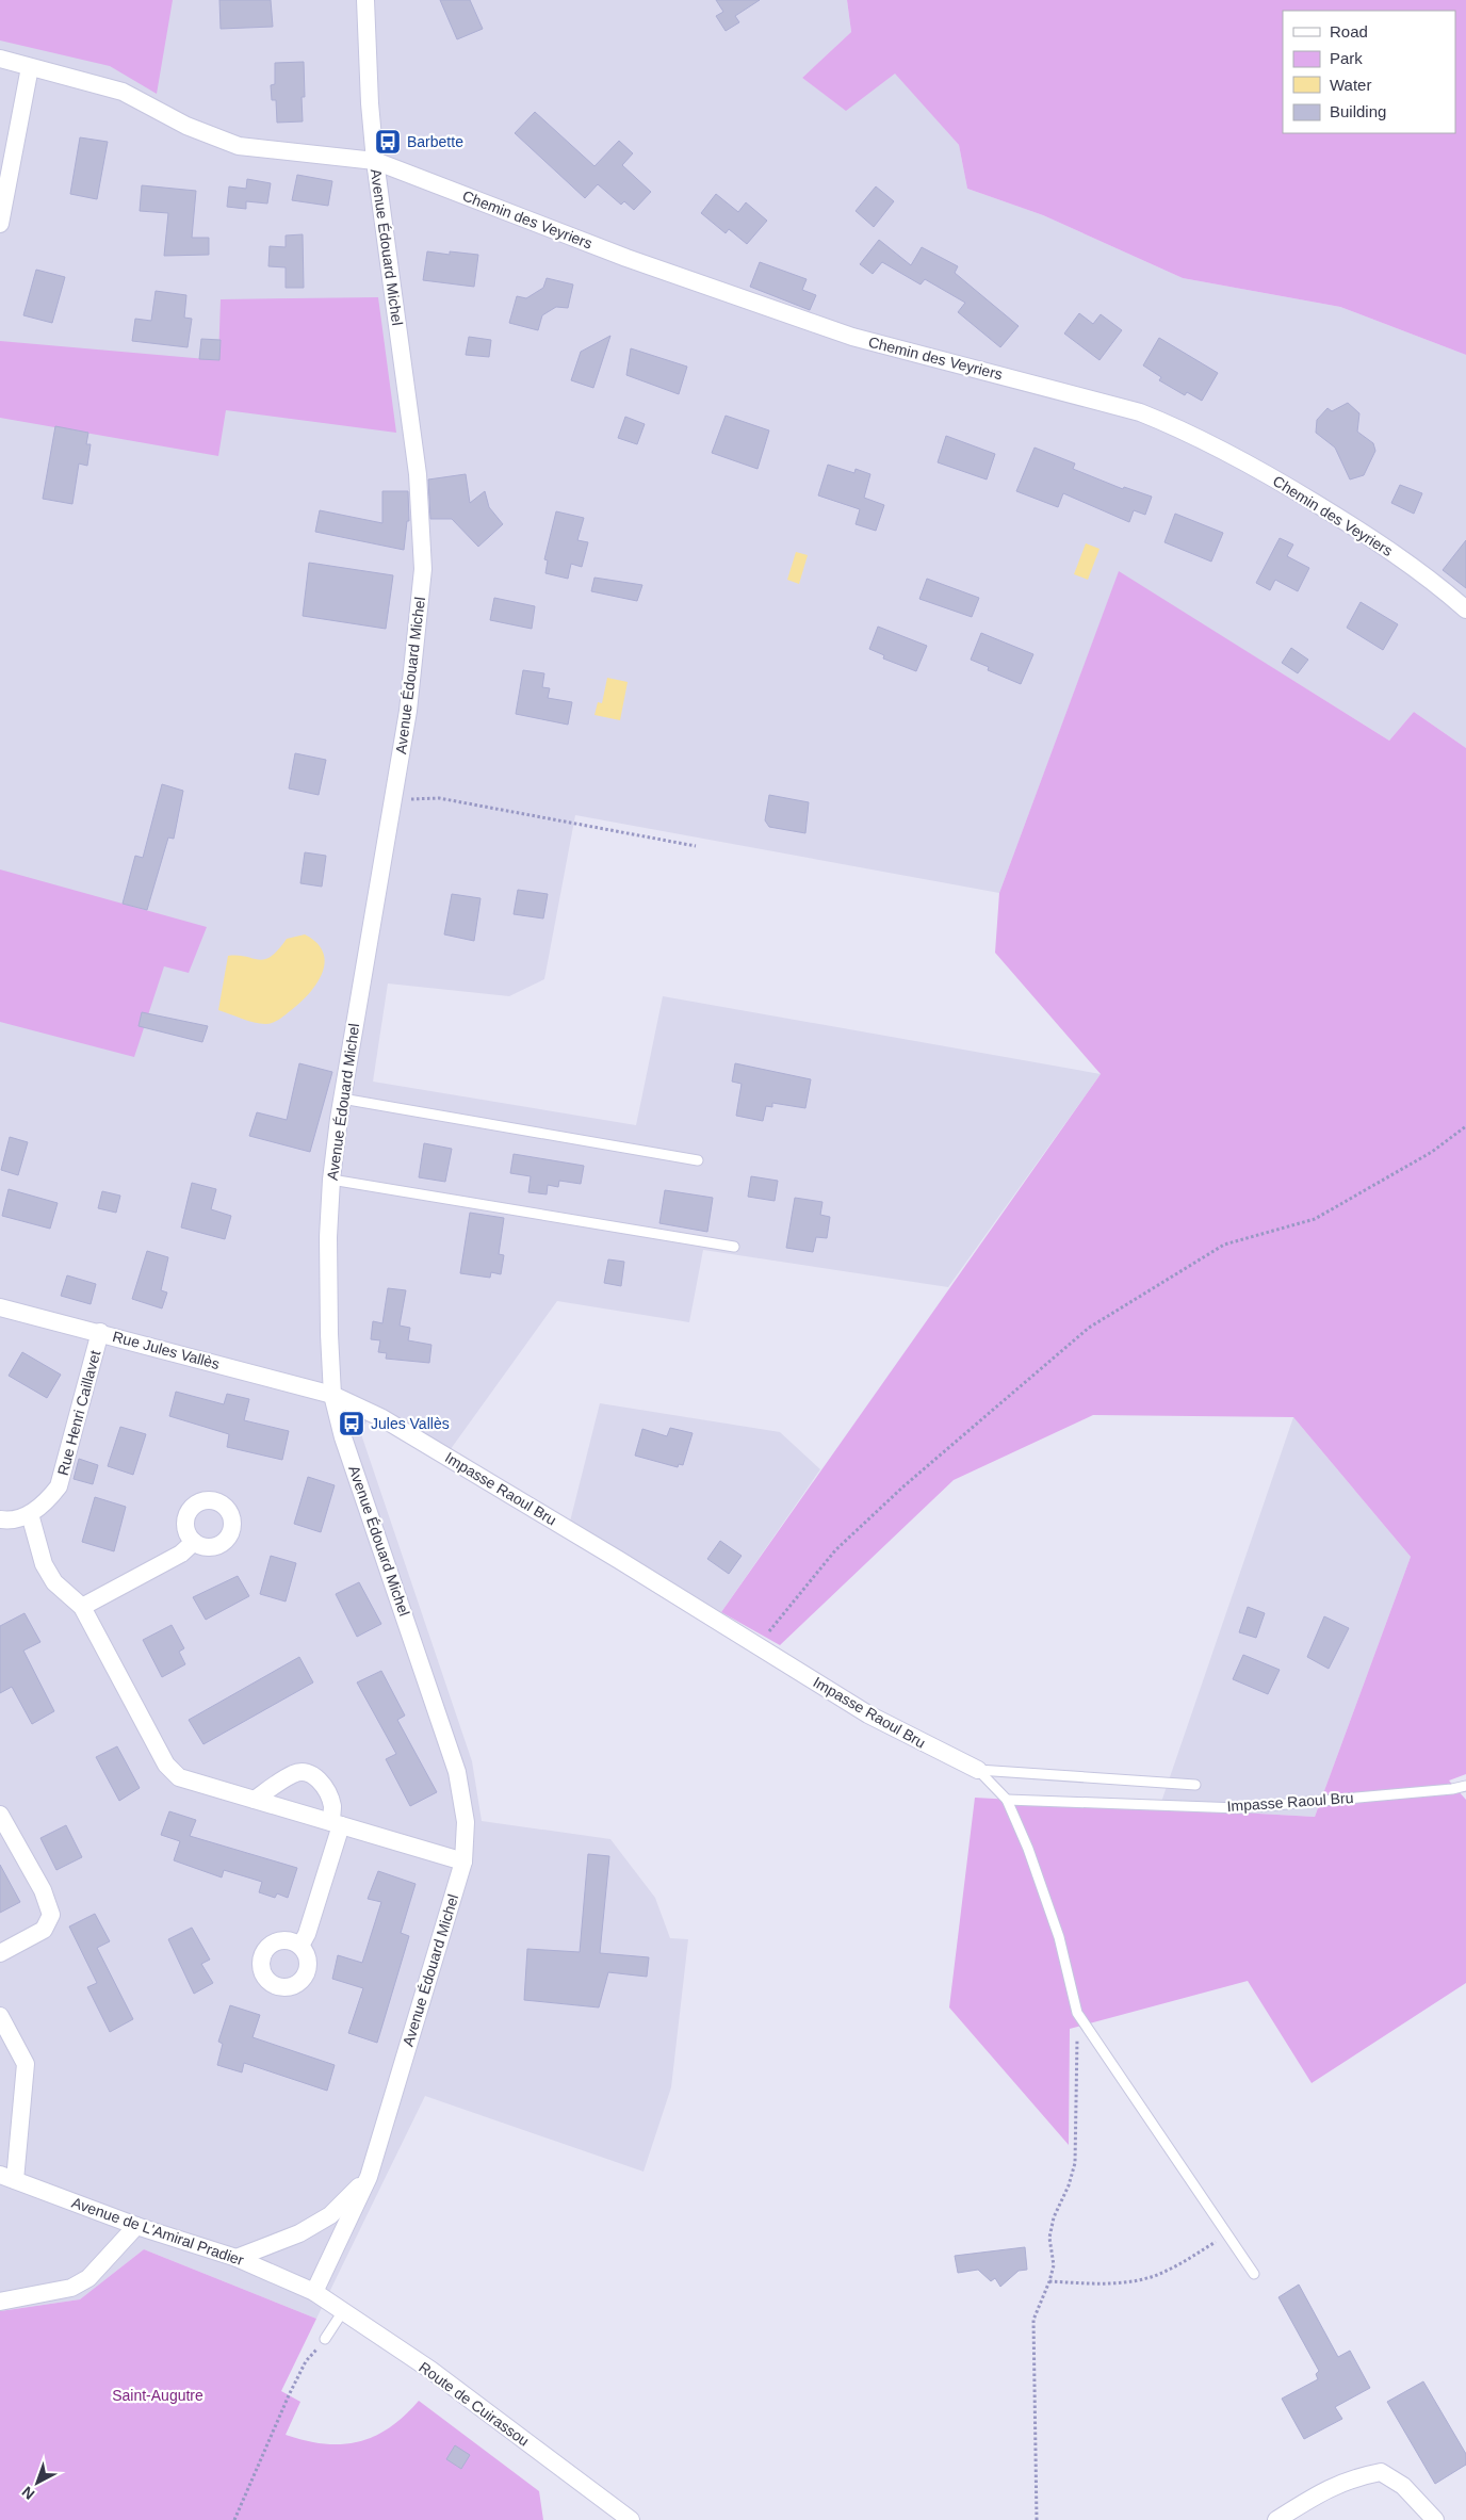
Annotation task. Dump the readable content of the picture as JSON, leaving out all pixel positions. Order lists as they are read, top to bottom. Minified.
{"streets":{"street":["Chemin des Veyriers","Avenue Édouard Michel","Rue Jules Vallès","Rue Henri Caillavet","Impasse Raoul Bru","Avenue de L'Amiral Pradier","Route de Cuirassou"]},"crossings":[["Chemin des Veyriers","Avenue Édouard Michel"],["Avenue Édouard Michel","Rue Jules Vallès"],["Avenue Édouard Michel","Impasse Raoul Bru"],["Avenue Édouard Michel","Avenue de L'Amiral Pradier"],["Avenue Édouard Michel","Route de Cuirassou"],["Rue Jules Vallès","Rue Henri Caillavet"],["Rue Jules Vallès","Impasse Raoul Bru"],["Avenue de L'Amiral Pradier","Route de Cuirassou"]],"parks":["Saint-Augutre"],"places":{"bus stop":["Barbette","Jules Vallès"]},"legend":["Road","Park","Water","Building"],"north":"bottom left"}
